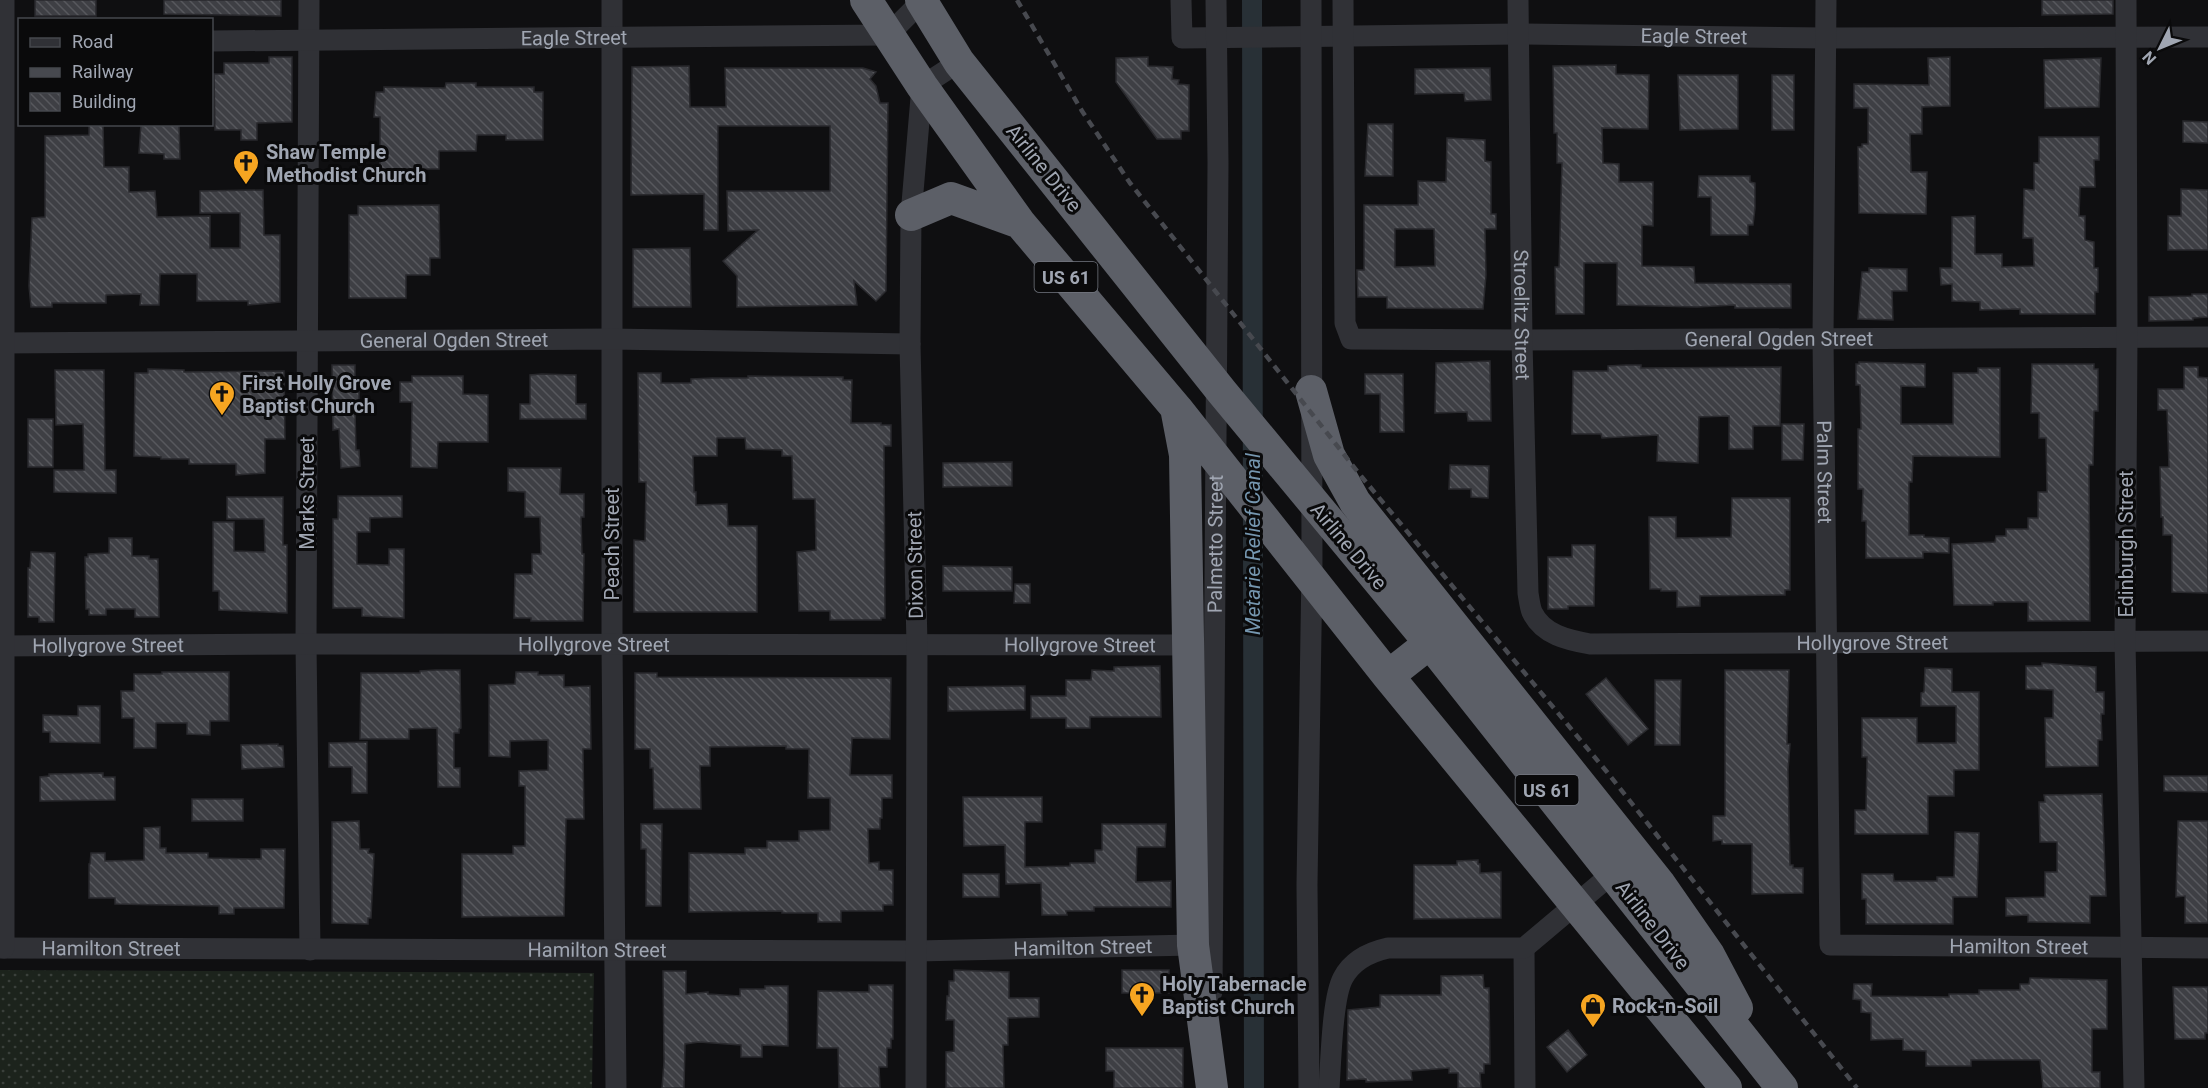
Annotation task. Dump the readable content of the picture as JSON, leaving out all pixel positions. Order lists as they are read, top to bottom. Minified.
{"streets":{"highway":["Airline Drive","US 61"],"street":["Eagle Street","Stroelitz Street","General Ogden Street","Palm Street","Marks Street","Peach Street","Palmetto Street","Edinburgh Street","Dixon Street","Hollygrove Street","Hamilton Street"]},"crossings":[["Eagle Street","US 61"],["Eagle Street","Stroelitz Street"],["Eagle Street","General Ogden Street"],["Eagle Street","Palm Street"],["Eagle Street","Marks Street"],["Eagle Street","Peach Street"],["Eagle Street","Edinburgh Street"],["US 61","Dixon Street"],["Stroelitz Street","General Ogden Street"],["Stroelitz Street","Hollygrove Street"],["General Ogden Street","Palm Street"],["General Ogden Street","Marks Street"],["General Ogden Street","Peach Street"],["General Ogden Street","Edinburgh Street"],["General Ogden Street","Dixon Street"],["Palm Street","Hollygrove Street"],["Palm Street","Hamilton Street"],["Marks Street","Hollygrove Street"],["Marks Street","Hamilton Street"],["Peach Street","Hollygrove Street"],["Peach Street","Hamilton Street"],["Edinburgh Street","Hollygrove Street"],["Edinburgh Street","Hamilton Street"],["Dixon Street","Hollygrove Street"],["Dixon Street","Hamilton Street"]],"water":["Metarie Relief Canal"],"places":{"church":["Shaw Temple Methodist Church","First Holly Grove Baptist Church","Holy Tabernacle Baptist Church"],"shop":["Rock-n-Soil"]},"legend":["Road","Railway","Building"],"north":"bottom left"}
